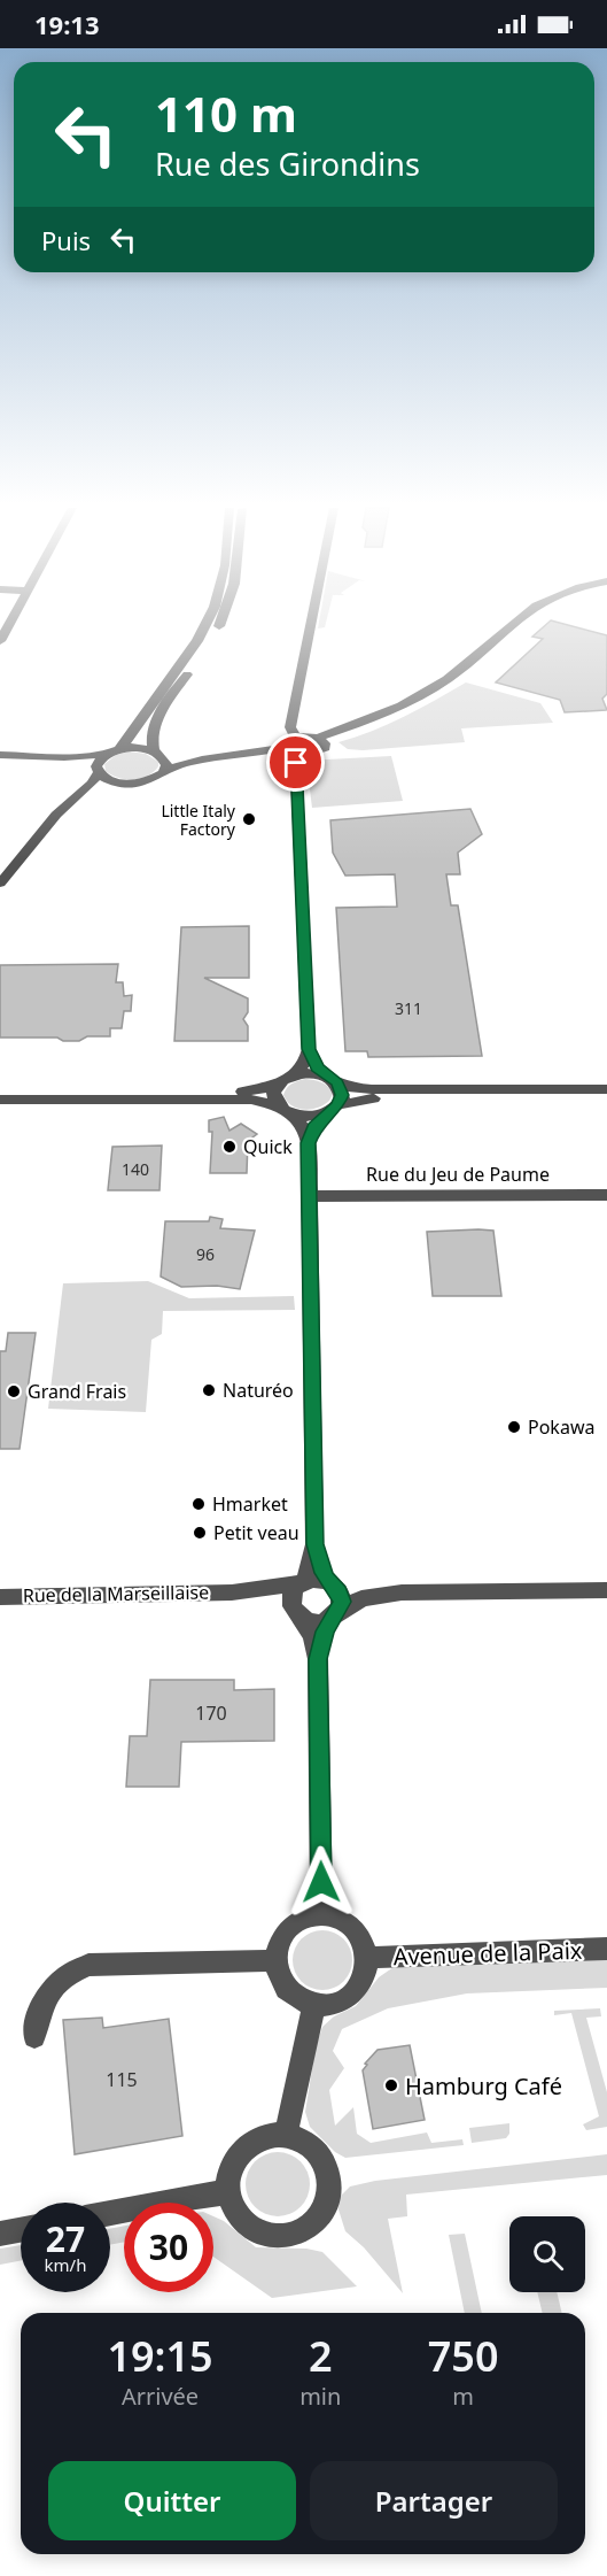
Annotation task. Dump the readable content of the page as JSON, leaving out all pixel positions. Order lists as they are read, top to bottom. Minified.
{"streets":{"street":["Rue du Jeu de Paume","Rue de la Marseillaise","Avenue de la Paix"]},"places":["Little Italy Factory","Quick","Naturéo","Grand Frais","Pokawa","Hmarket","Petit veau","Hamburg Café"],"house_numbers":["311","140","96","170","115"],"page":{"status":"19:13","turn":["110 m","Rue des Girondins"],"then":"Puis","speed":"27 km/h","limit":"30","eta":["19:15","Arrivée","2","min","750","m"],"buttons":["Quitter","Partager"]}}
